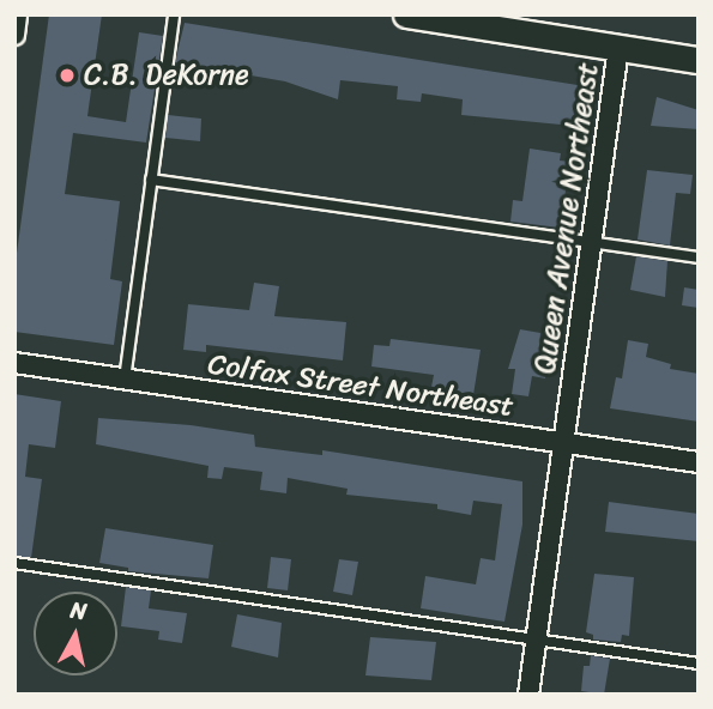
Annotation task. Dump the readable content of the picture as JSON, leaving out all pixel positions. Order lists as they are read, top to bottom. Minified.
{"streets":{"street":["Queen Avenue Northeast","Colfax Street Northeast"]},"crossings":[["Queen Avenue Northeast","Colfax Street Northeast"]],"places":["C.B. DeKorne"],"north":"top"}
